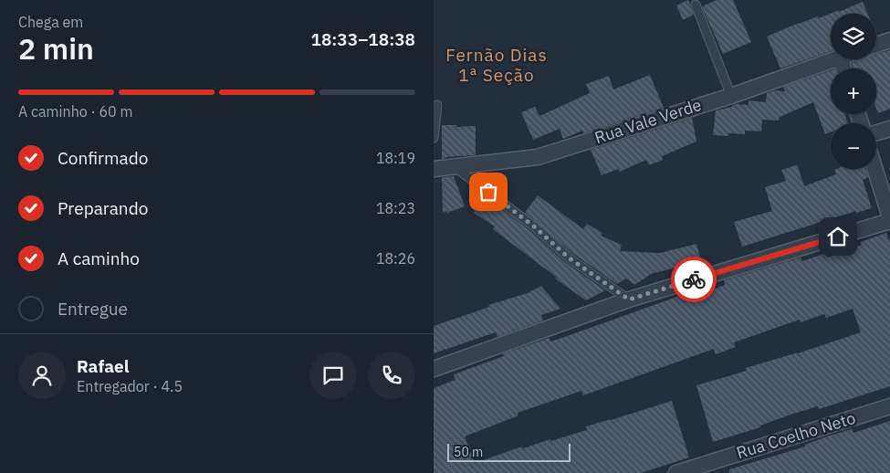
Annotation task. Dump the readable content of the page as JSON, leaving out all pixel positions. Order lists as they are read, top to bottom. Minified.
{"streets":{"street":["Rua Vale Verde","Rua Coelho Neto"]},"districts":["Fernão Dias 1ª Seção"],"scale_bar":"50 m","page":{"heading":["2 min","Chega em","18:33–18:38"],"panel":["Rafael","Entregador · 4.5"],"map_buttons":["+","−"],"bar":"A caminho · 60 m","list":[["Confirmado","18:19"],["Preparando","18:23"],["A caminho","18:26"],"Entregue"],"scale":"50 m"}}
